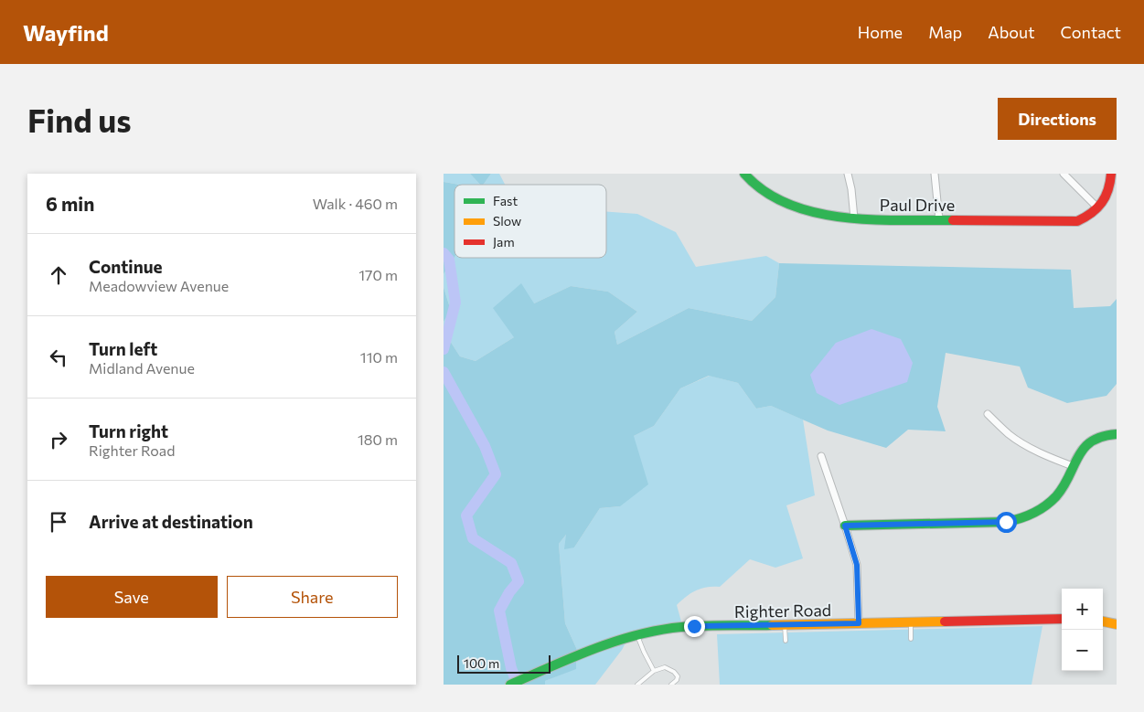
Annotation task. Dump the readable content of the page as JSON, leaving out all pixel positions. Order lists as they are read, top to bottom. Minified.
{"streets":{"street":["Paul Drive","Righter Road"]},"legend":["Fast","Slow","Jam"],"scale_bar":"100 m","page":{"header":"Wayfind","nav":["Home","Map","About","Contact"],"buttons":["Directions",["Save","Share"]],"title":"Find us","heading":["6 min","Walk · 460 m"],"list":[["Continue","Meadowview Avenue","170 m"],["Turn left","Midland Avenue","110 m"],["Turn right","Righter Road","180 m"],"Arrive at destination"],"map_buttons":["+","−"],"scale":"100 m"}}
